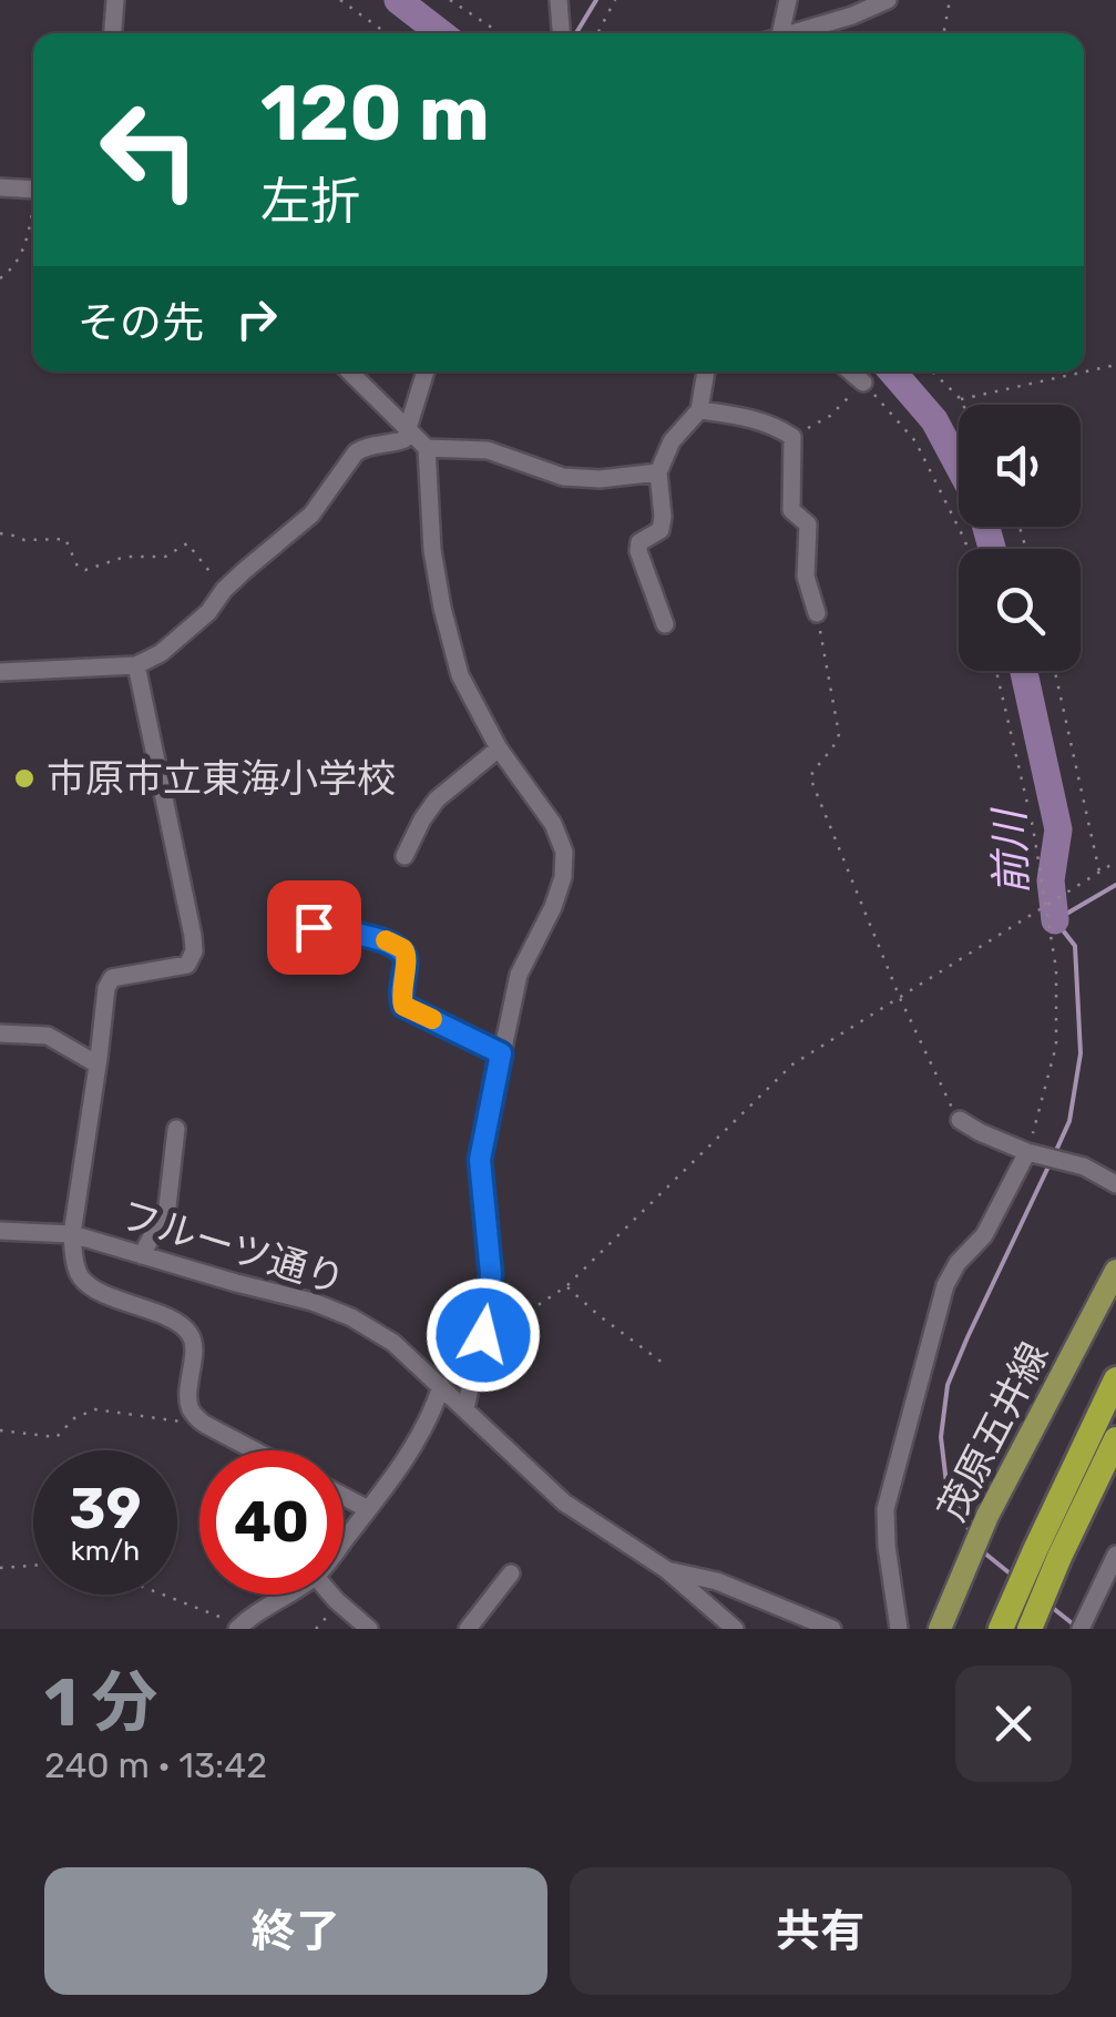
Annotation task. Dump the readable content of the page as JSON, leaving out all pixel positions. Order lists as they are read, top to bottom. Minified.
{"streets":{"main road":["茂原五井線"],"street":["フルーツ通り"]},"water":["前川"],"places":["市原市立東海小学校"],"page":{"turn":["120 m","左折"],"then":"その先","speed":"39 km/h","limit":"40","heading":["1 分","240 m · 13:42"],"buttons":["終了","共有"]}}
